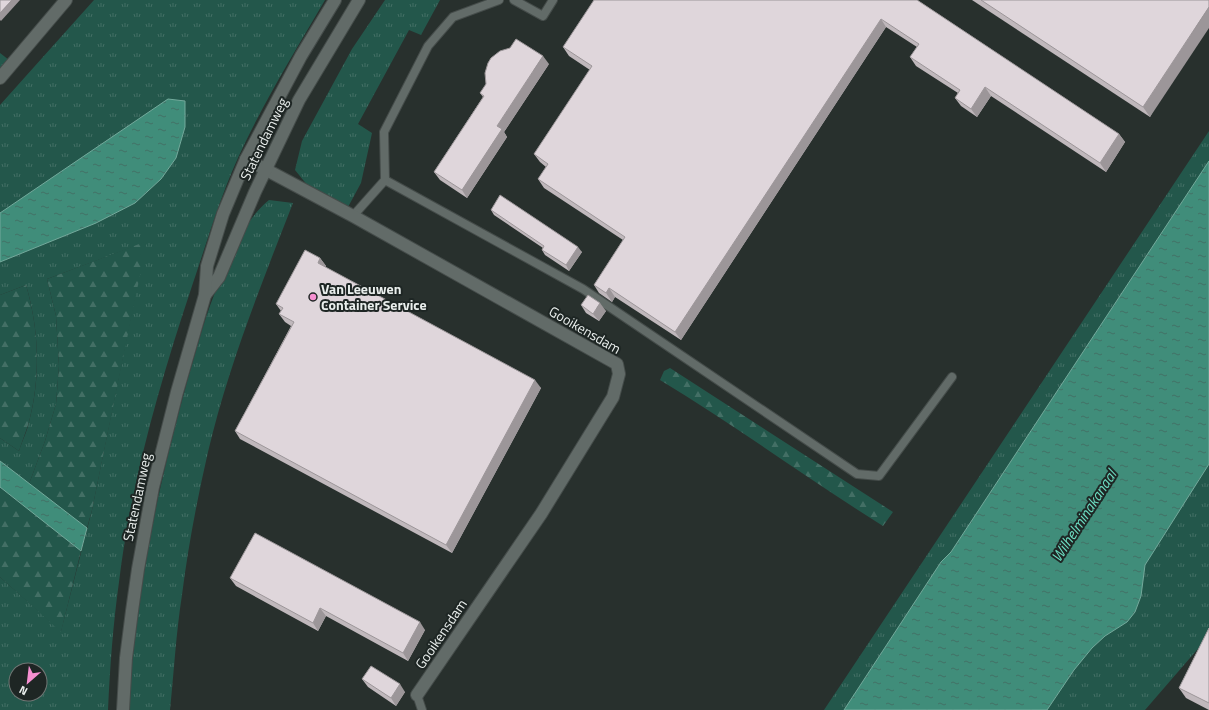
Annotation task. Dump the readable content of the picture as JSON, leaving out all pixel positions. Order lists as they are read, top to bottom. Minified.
{"streets":{"main road":["Statendamweg","Gooikensdam"]},"crossings":[["Statendamweg","Gooikensdam"]],"water":["Wilhelminakanaal"],"places":["Van Leeuwen Container Service"],"north":"bottom left"}
